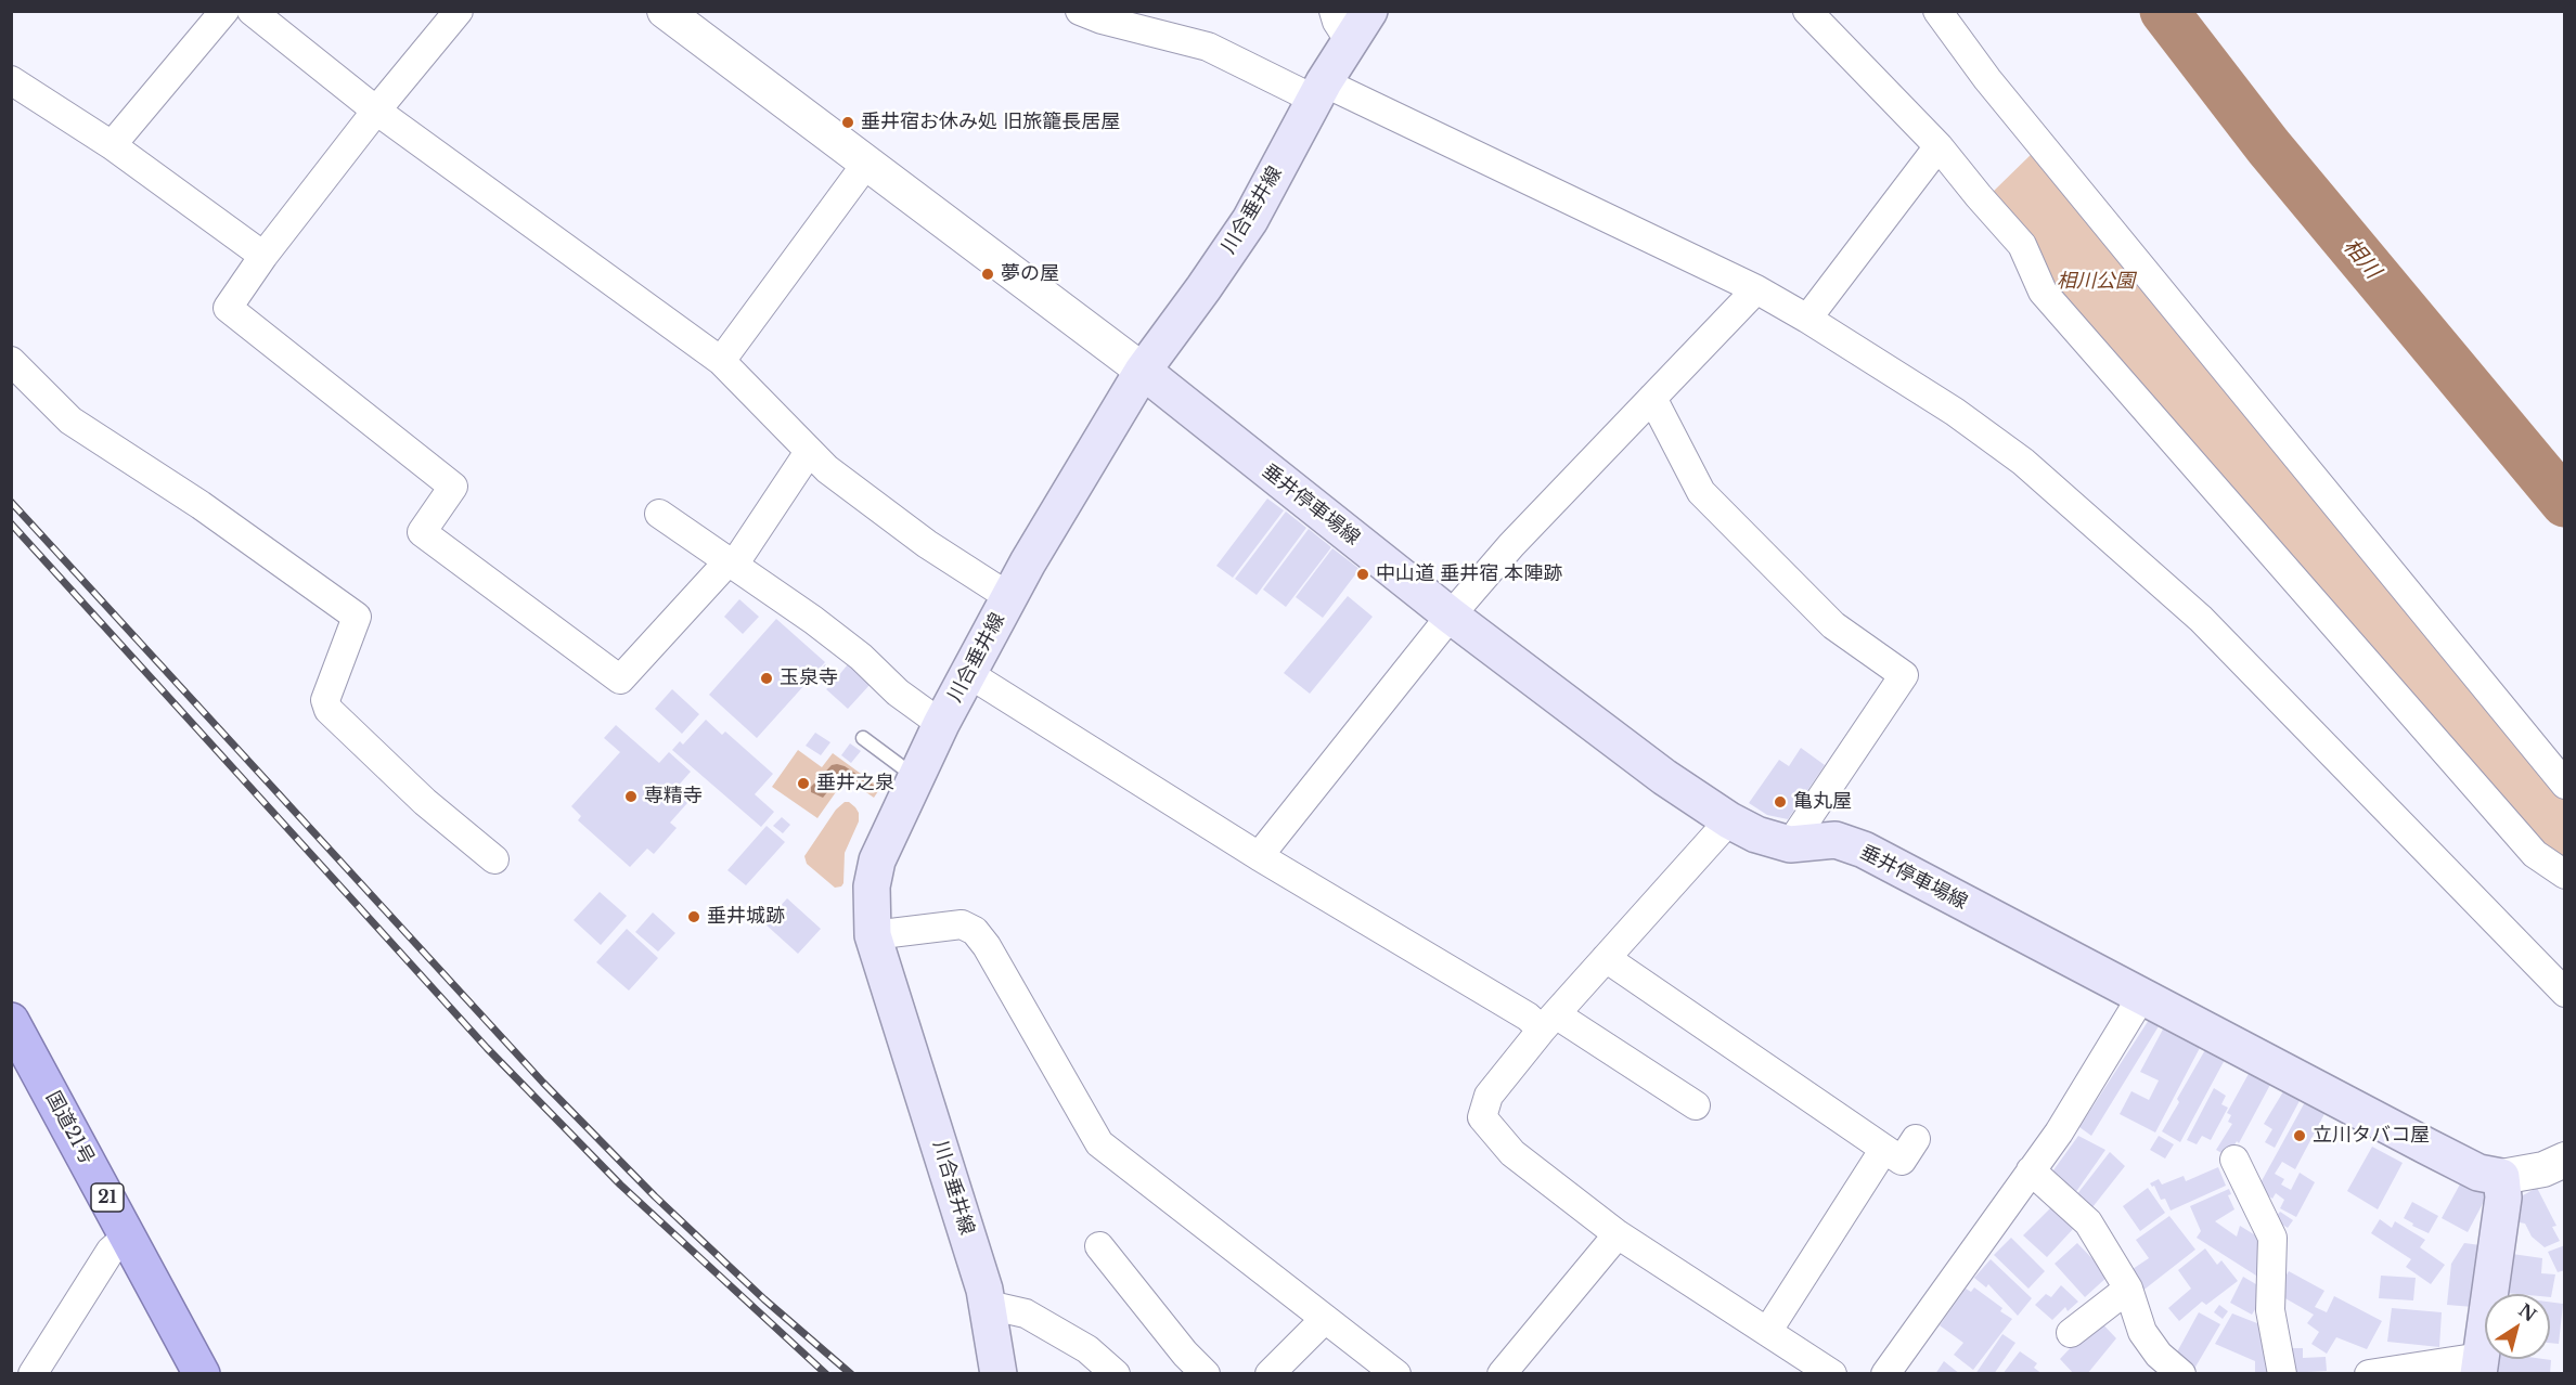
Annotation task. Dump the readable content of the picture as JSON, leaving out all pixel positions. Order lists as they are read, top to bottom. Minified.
{"streets":{"highway":["国道21号","21"],"main road":["川合垂井線","垂井停車場線"]},"crossings":[["川合垂井線","垂井停車場線"]],"water":["相川"],"parks":["相川公園"],"places":["垂井宿お休み処 旧旅籠長居屋","夢の屋","中山道 垂井宿 本陣跡","玉泉寺","垂井之泉","専精寺","亀丸屋","垂井城跡","立川タバコ屋"],"north":"top right"}
